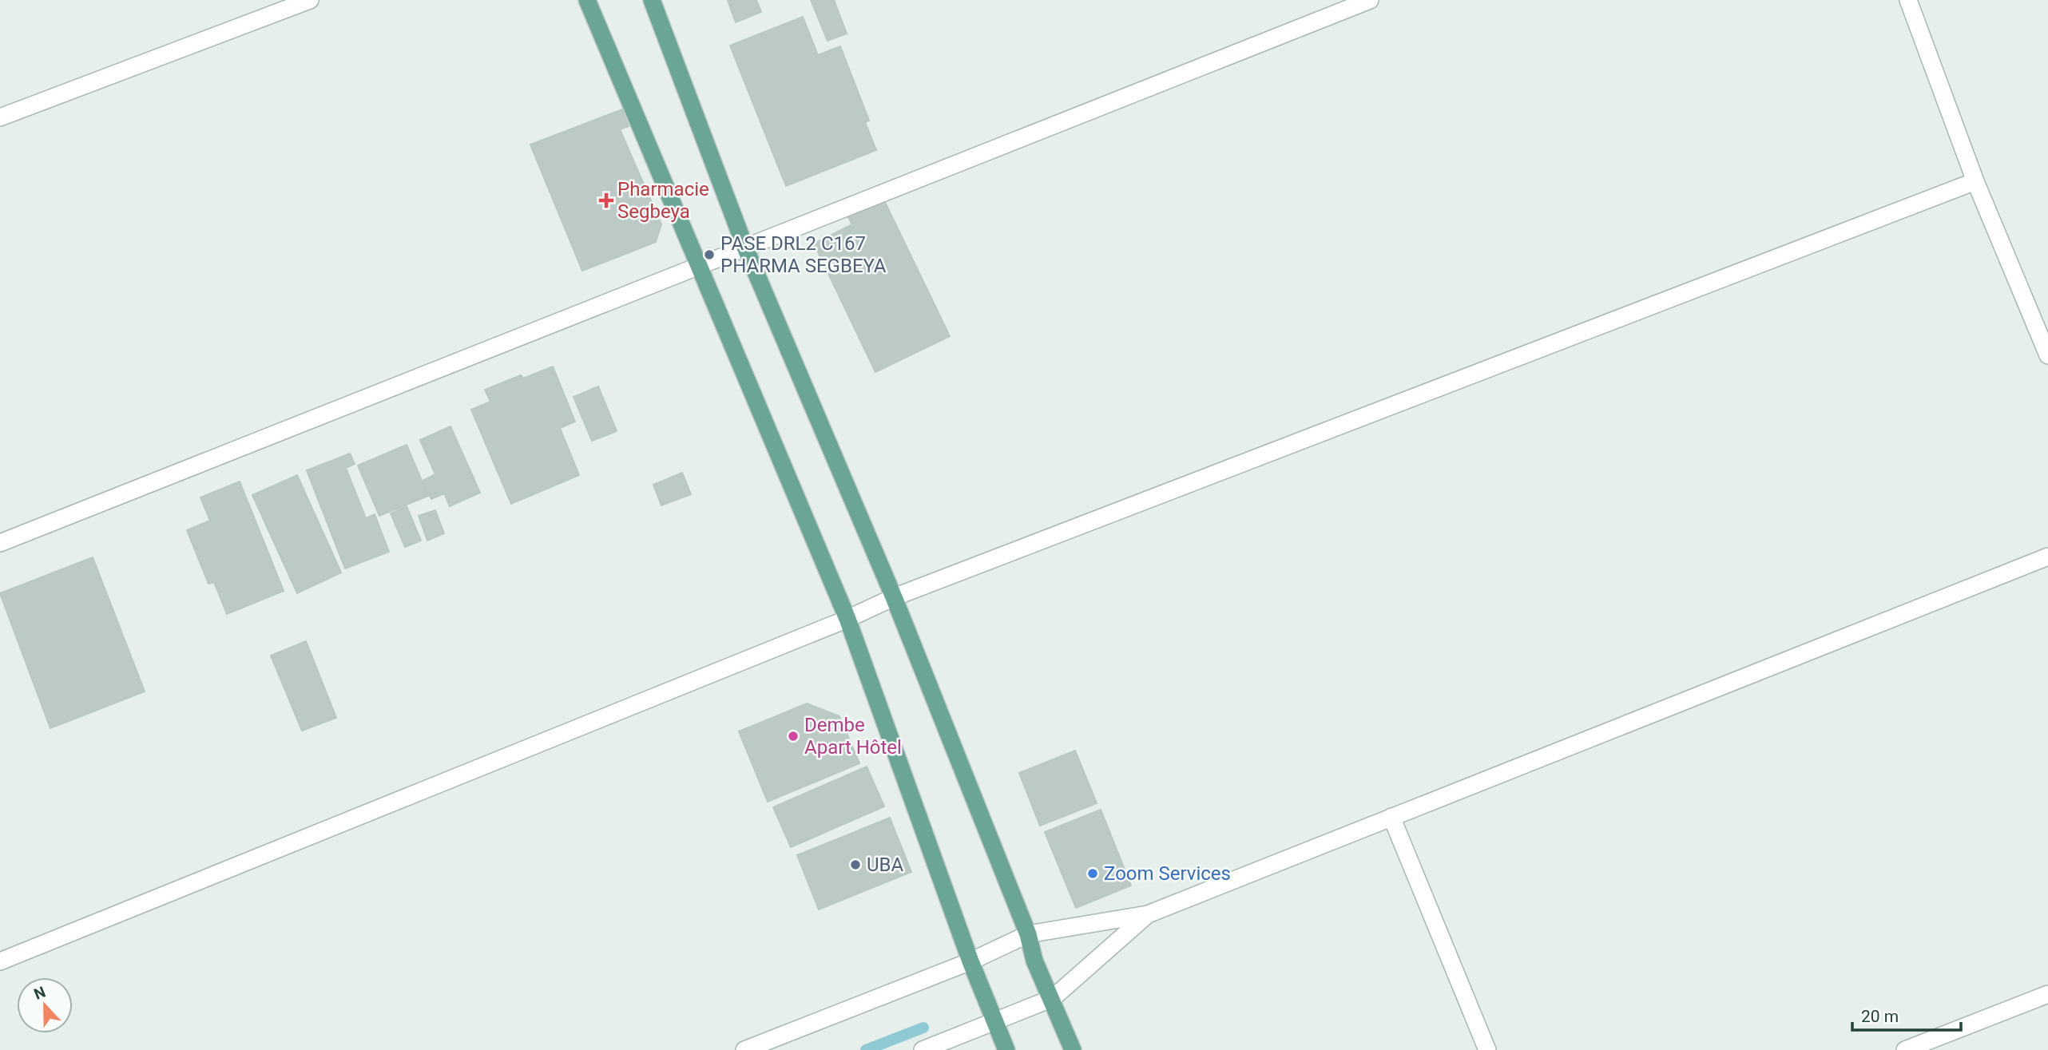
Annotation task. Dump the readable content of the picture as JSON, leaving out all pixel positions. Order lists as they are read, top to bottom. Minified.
{"places":{"health":["Pharmacie Segbeya"],"other":["PASE DRL2 C167 PHARMA SEGBEYA","Dembe Apart Hôtel","UBA","Zoom Services"]},"scale_bar":"20 m","north":"top"}
